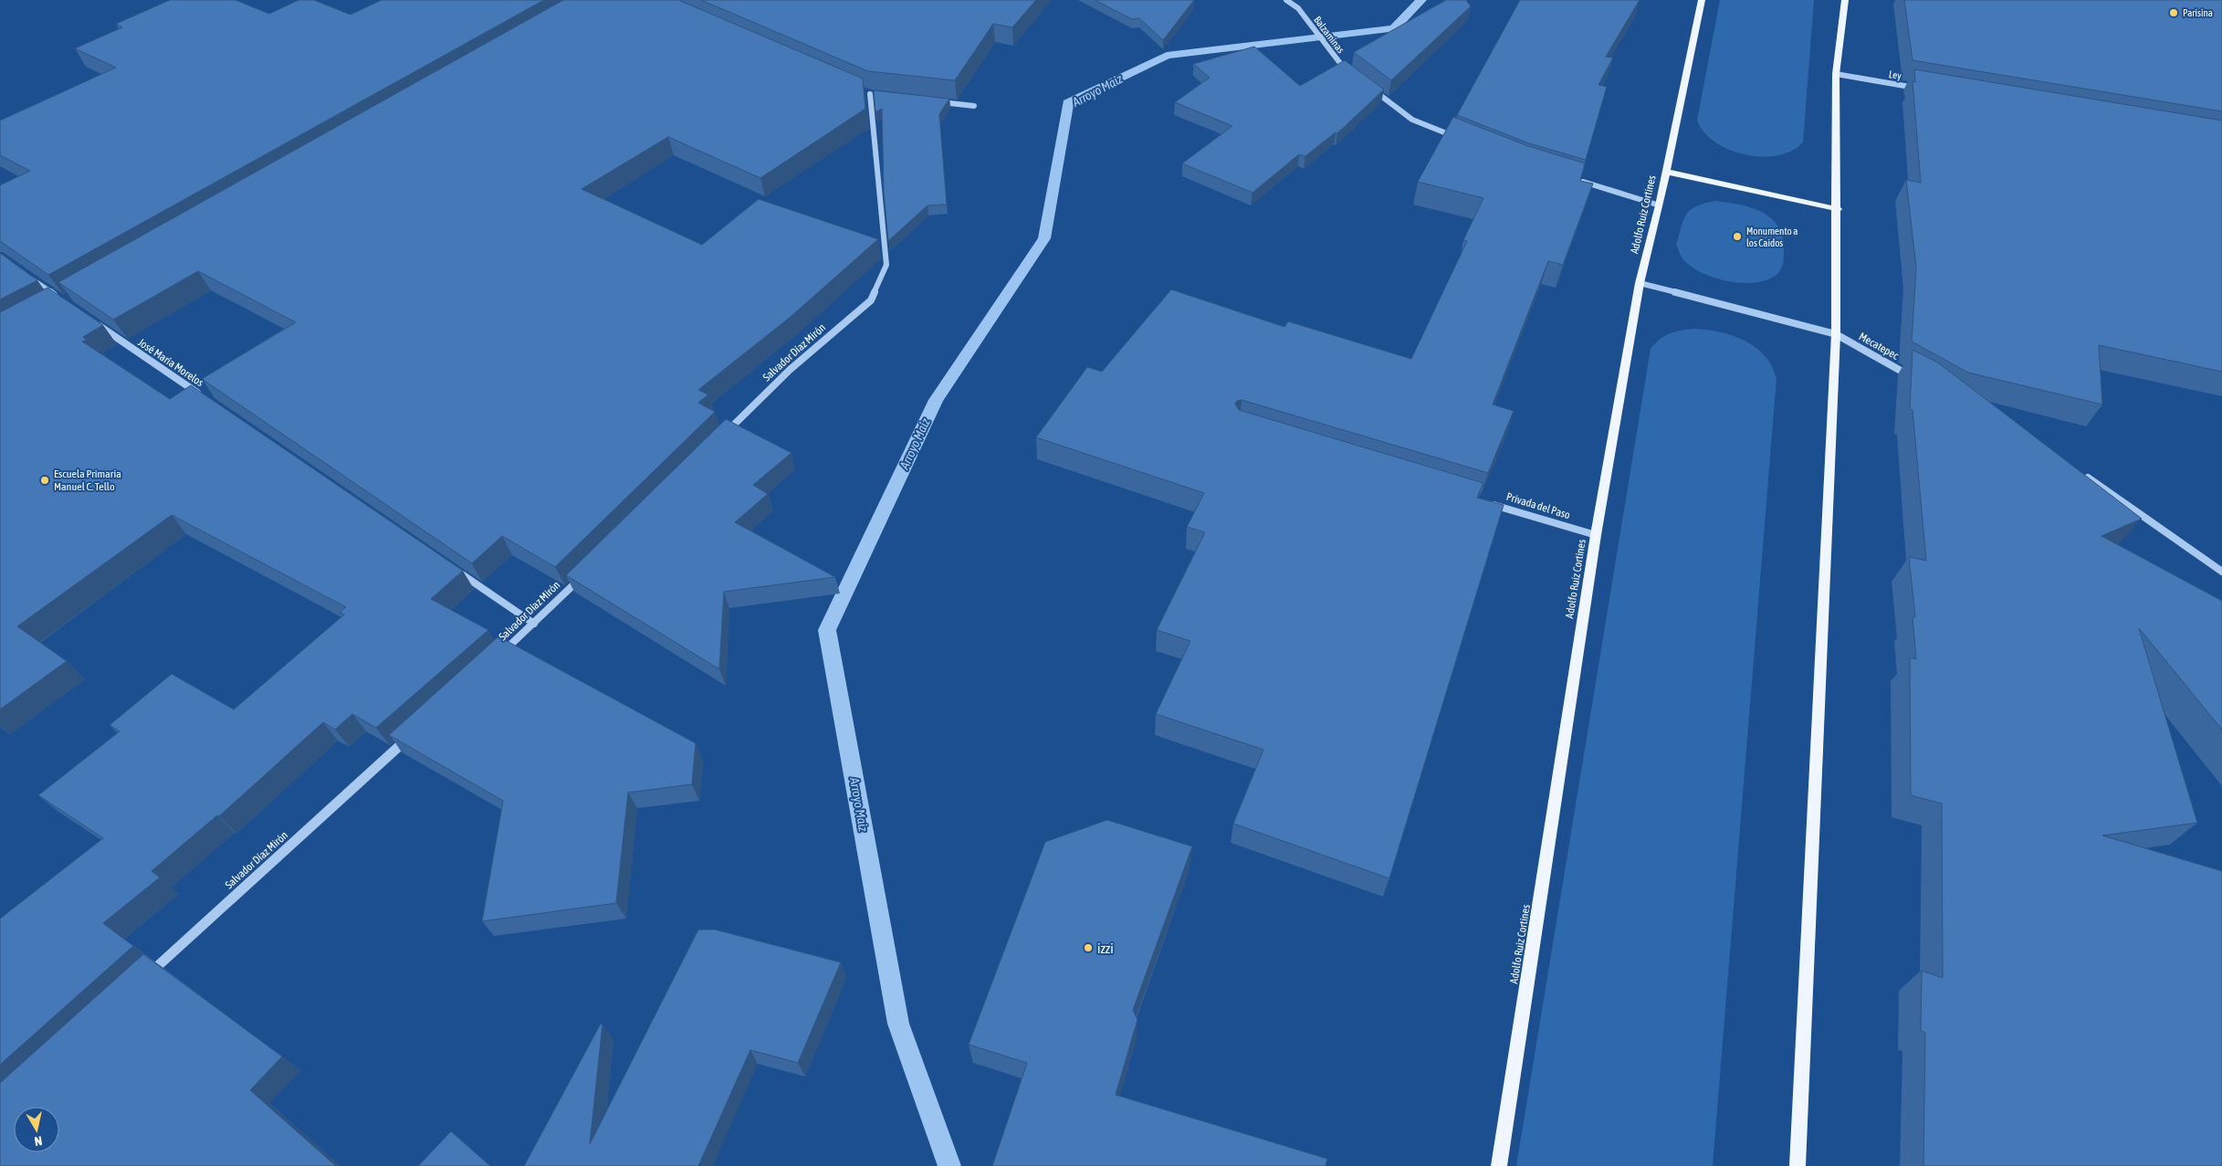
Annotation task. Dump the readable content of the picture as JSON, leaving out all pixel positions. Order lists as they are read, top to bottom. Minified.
{"streets":{"main road":["Adolfo Ruiz Cortines"],"street":["Balzaminas","Ley","Mecatepec","Salvador Díaz Mirón","José María Morelos","Privada del Paso"]},"crossings":[["Adolfo Ruiz Cortines","Mecatepec"],["Adolfo Ruiz Cortines","Privada del Paso"]],"water":["Arroyo Maiz"],"places":["Parisina","Monumento a los Caidos","Escuela Primaria Manuel C. Tello","izzi"],"north":"bottom"}
